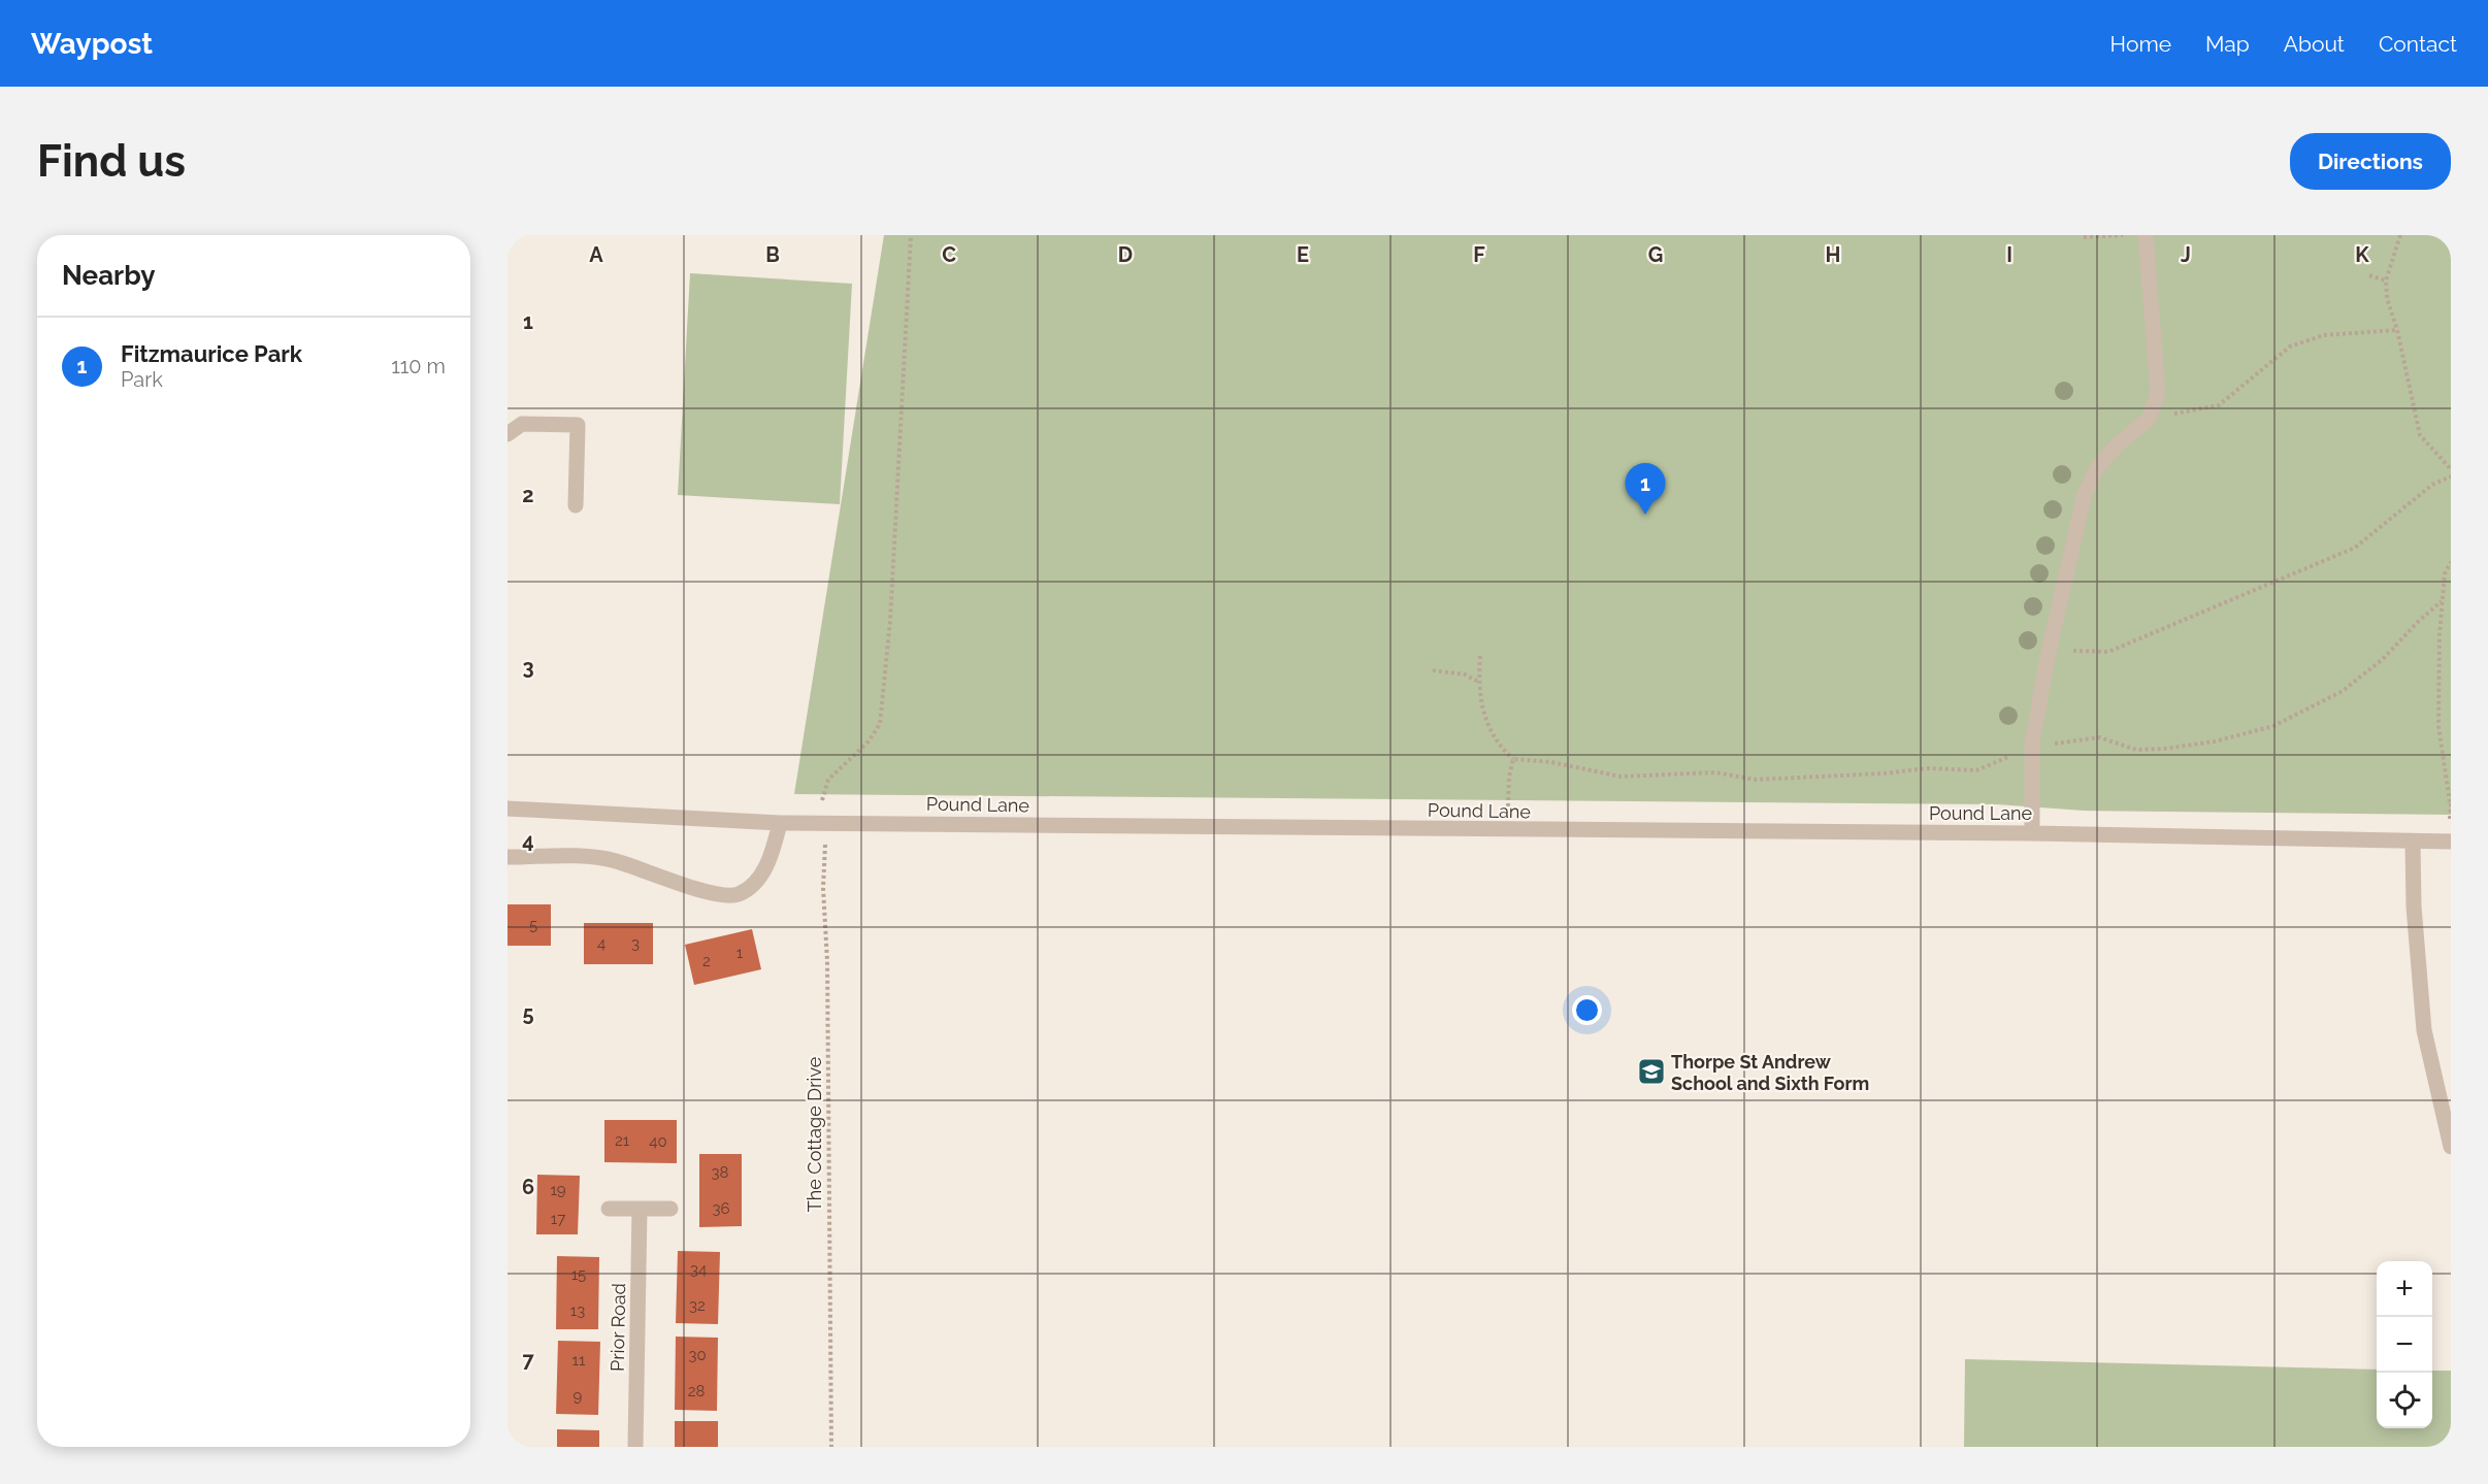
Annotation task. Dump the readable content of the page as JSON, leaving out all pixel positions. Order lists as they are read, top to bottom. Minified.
{"streets":{"street":["Pound Lane","Prior Road"],"path":["The Cottage Drive"]},"crossings":[["Pound Lane","The Cottage Drive"]],"places":{"school or university":["Thorpe St Andrew School and Sixth Form"]},"house_numbers":["5","4","3","1","2","21","40","38","19","36","17","34","15","32","13","30","11","28","9"],"page":{"header":"Waypost","nav":["Home","Map","About","Contact"],"buttons":"Directions","title":"Find us","heading":"Nearby","list":[{"mark":"1","name":"Fitzmaurice Park","note":"Park","value":"110 m"}],"pins":"1","map_buttons":["+","−"]},"grid":{"columns":["A","B","C","D","E","F","G","H","I","J","K"],"rows":["1","2","3","4","5","6","7"]}}
